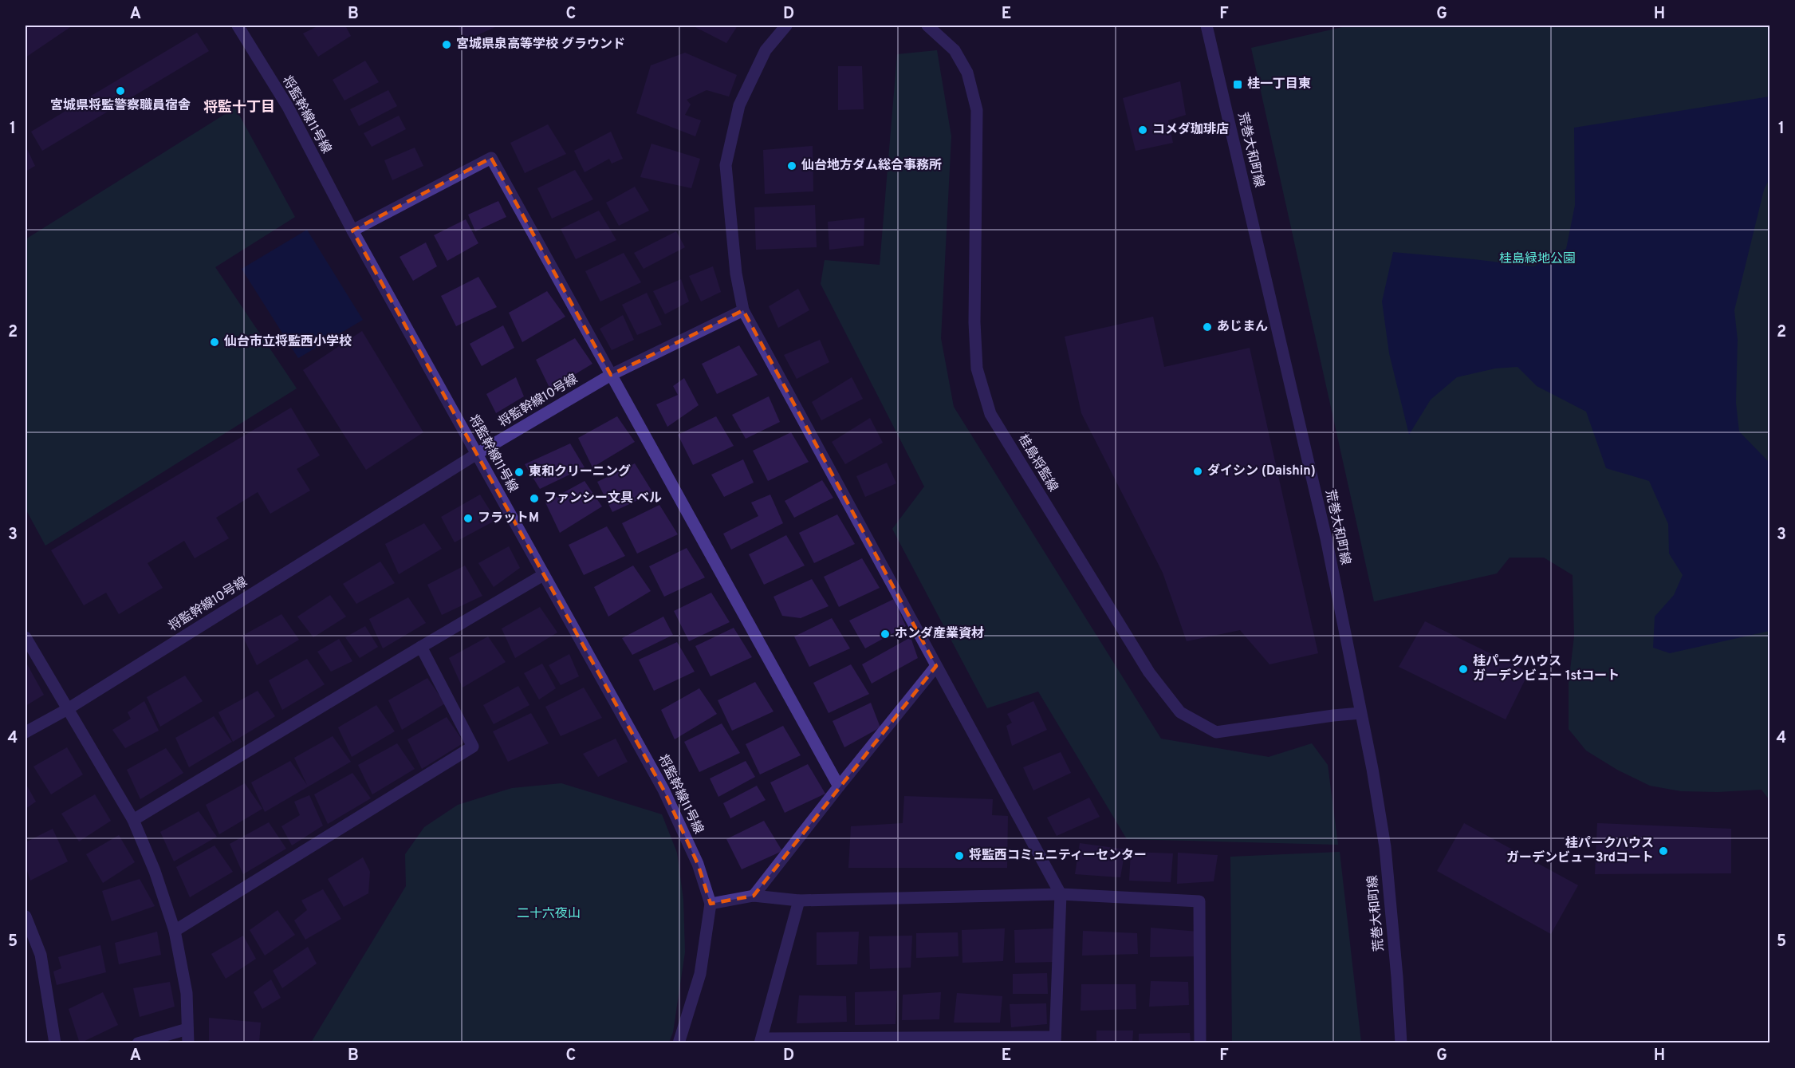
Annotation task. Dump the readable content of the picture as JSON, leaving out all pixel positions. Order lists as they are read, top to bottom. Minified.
{"streets":{"street":["将監幹線11号線","荒巻大和町線","将監幹線10号線","桂島将監線"]},"crossings":[["将監幹線11号線","将監幹線10号線"],["荒巻大和町線","桂島将監線"]],"districts":["将監十丁目"],"parks":["桂島緑地公園","二十六夜山"],"places":{"other":["宮城県泉高等学校 グラウンド","宮城県将監警察職員宿舎","コメダ珈琲店","仙台地方ダム総合事務所","あじまん","仙台市立将監西小学校","ダイシン (Daishin)","東和クリーニング","ファンシー文具 ベル","フラットM","ホンダ産業資材","桂パークハウス ガーデンビュー 1stコート","桂パークハウス ガーデンビュー3rdコート","将監西コミュニティーセンター"],"transit":["桂一丁目東"]},"grid":{"columns":["A","B","C","D","E","F","G","H"],"rows":["1","2","3","4","5"]}}
